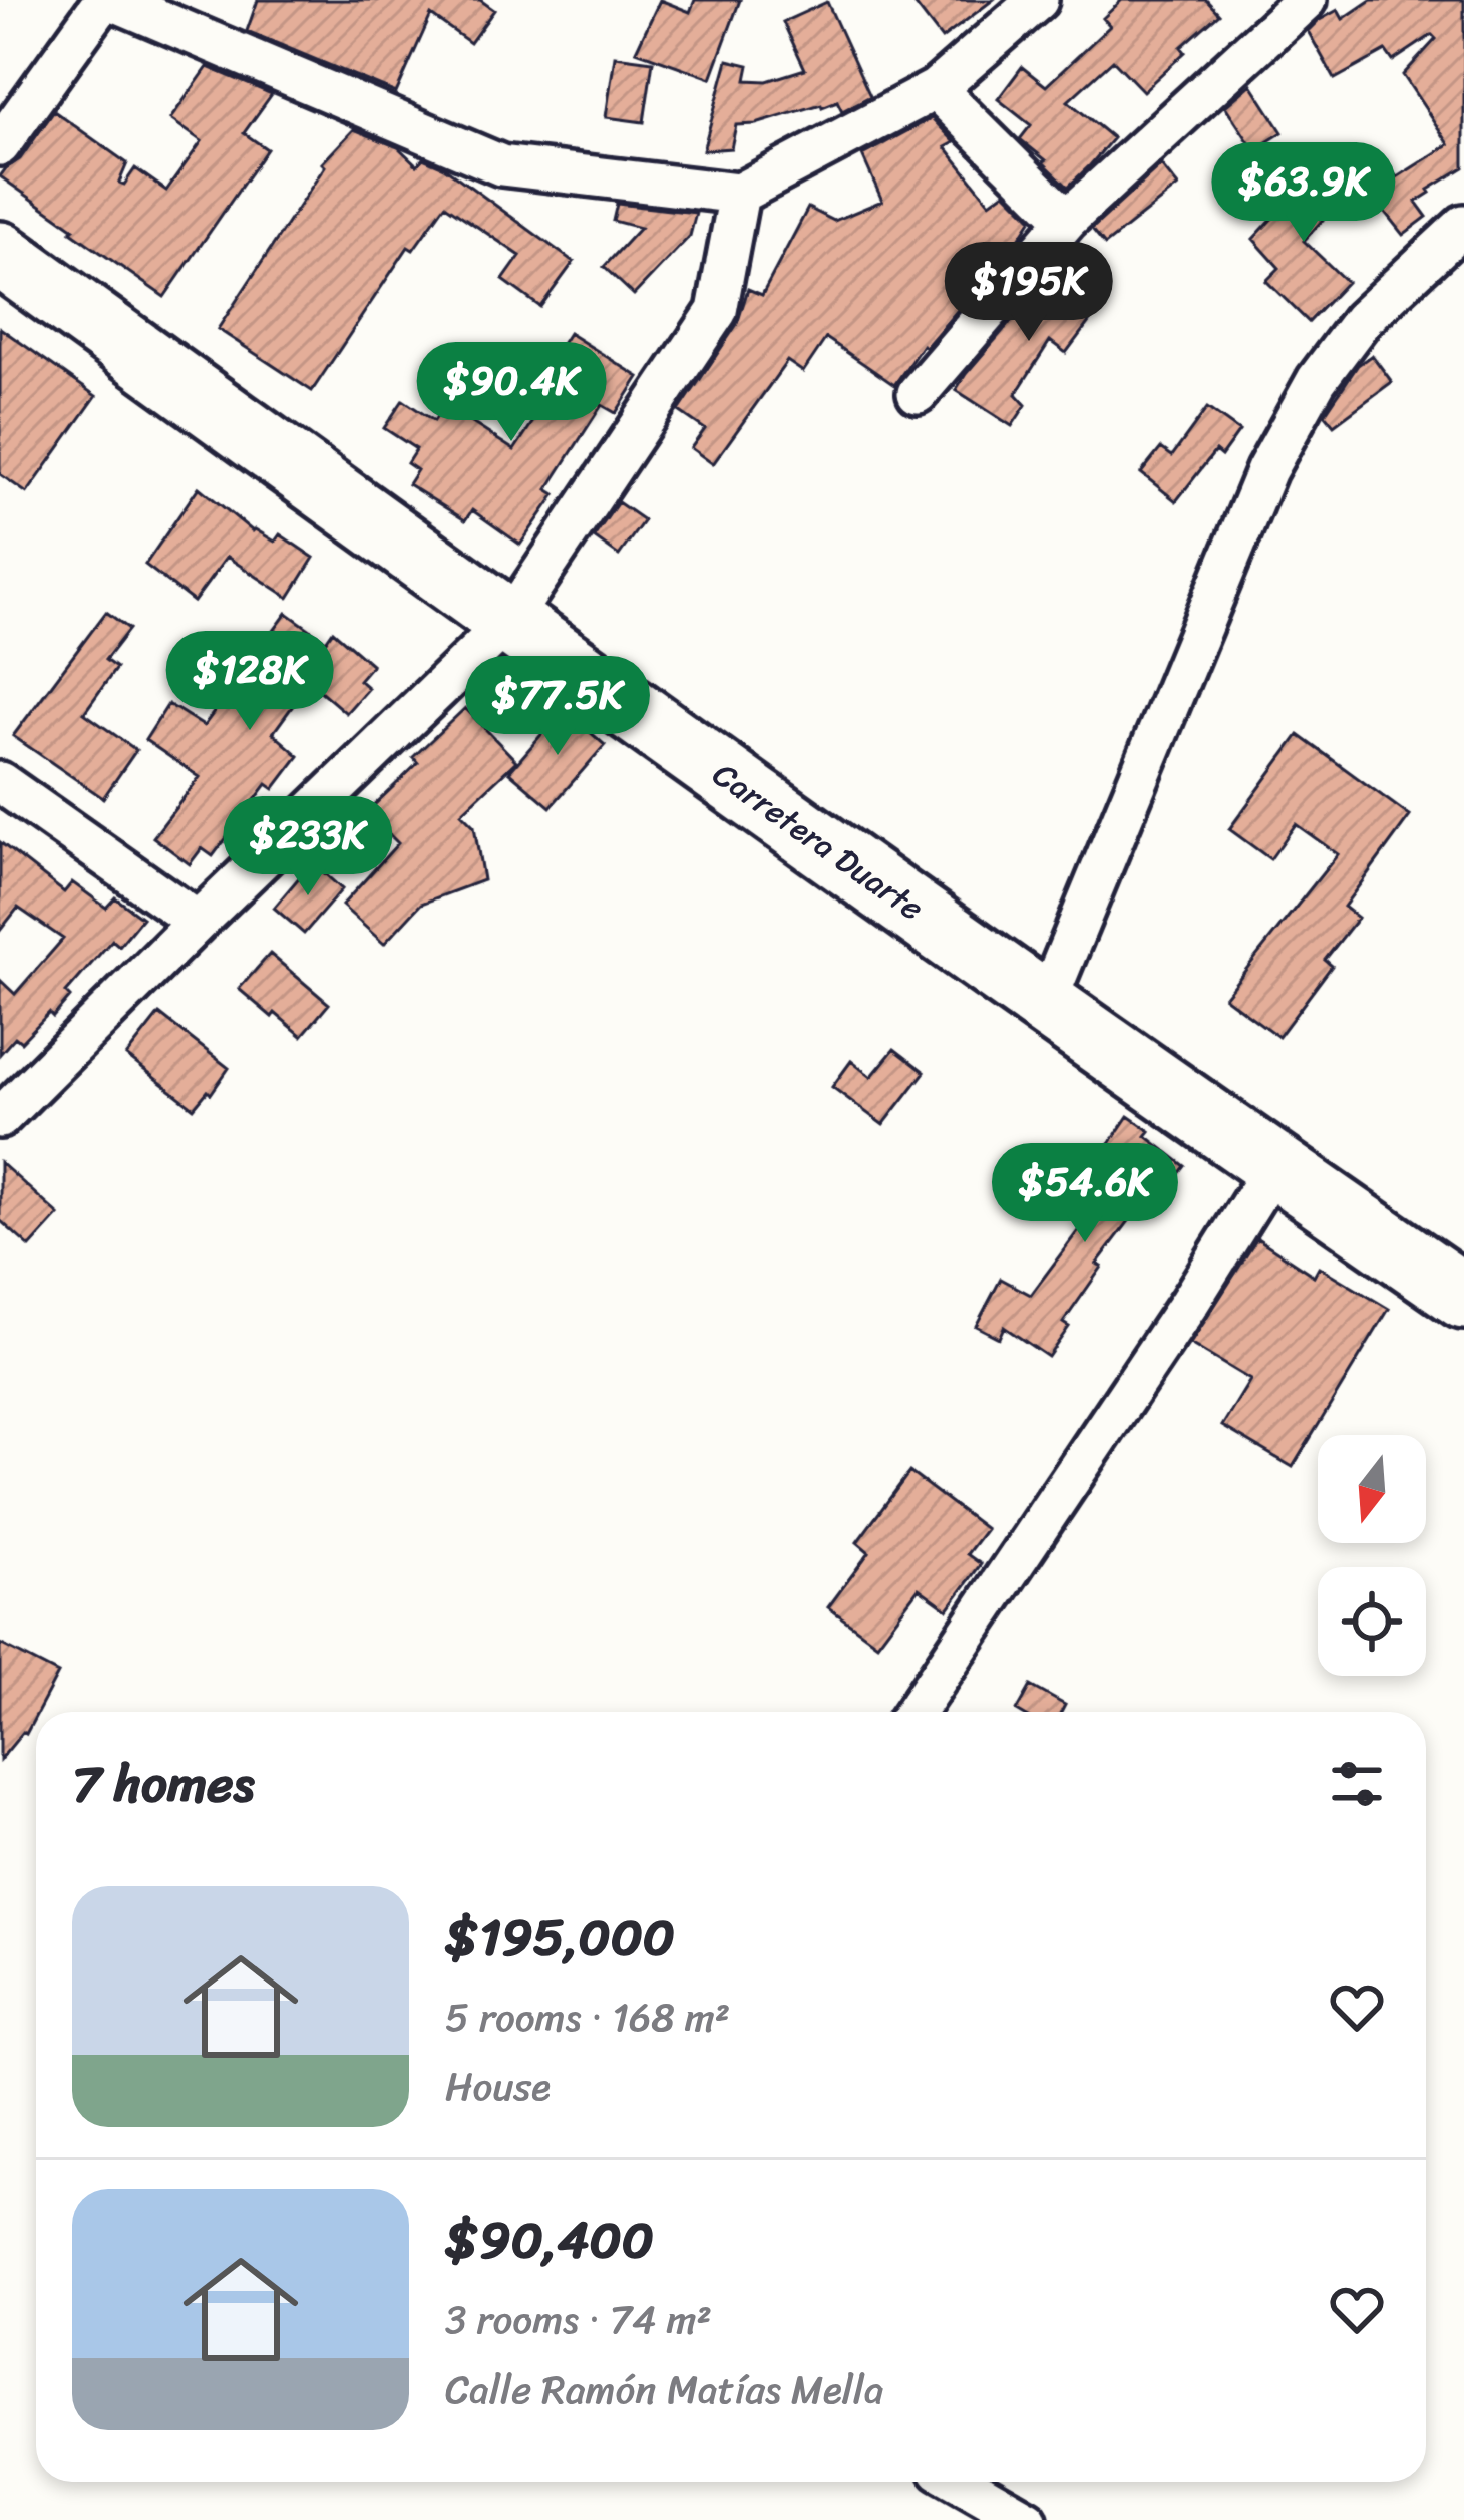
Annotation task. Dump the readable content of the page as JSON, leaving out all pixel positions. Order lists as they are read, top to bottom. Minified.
{"streets":{"main road":["Carretera Duarte"]},"north":"bottom","page":{"price":["$63.9K","$195K","$90.4K","$128K","$77.5K","$233K","$54.6K"],"heading":"7 homes","list":[{"name":"$195,000","note":"5 rooms · 168 m² · House"},{"name":"$90,400","note":"3 rooms · 74 m² · Calle Ramón Matías Mella"}]}}
